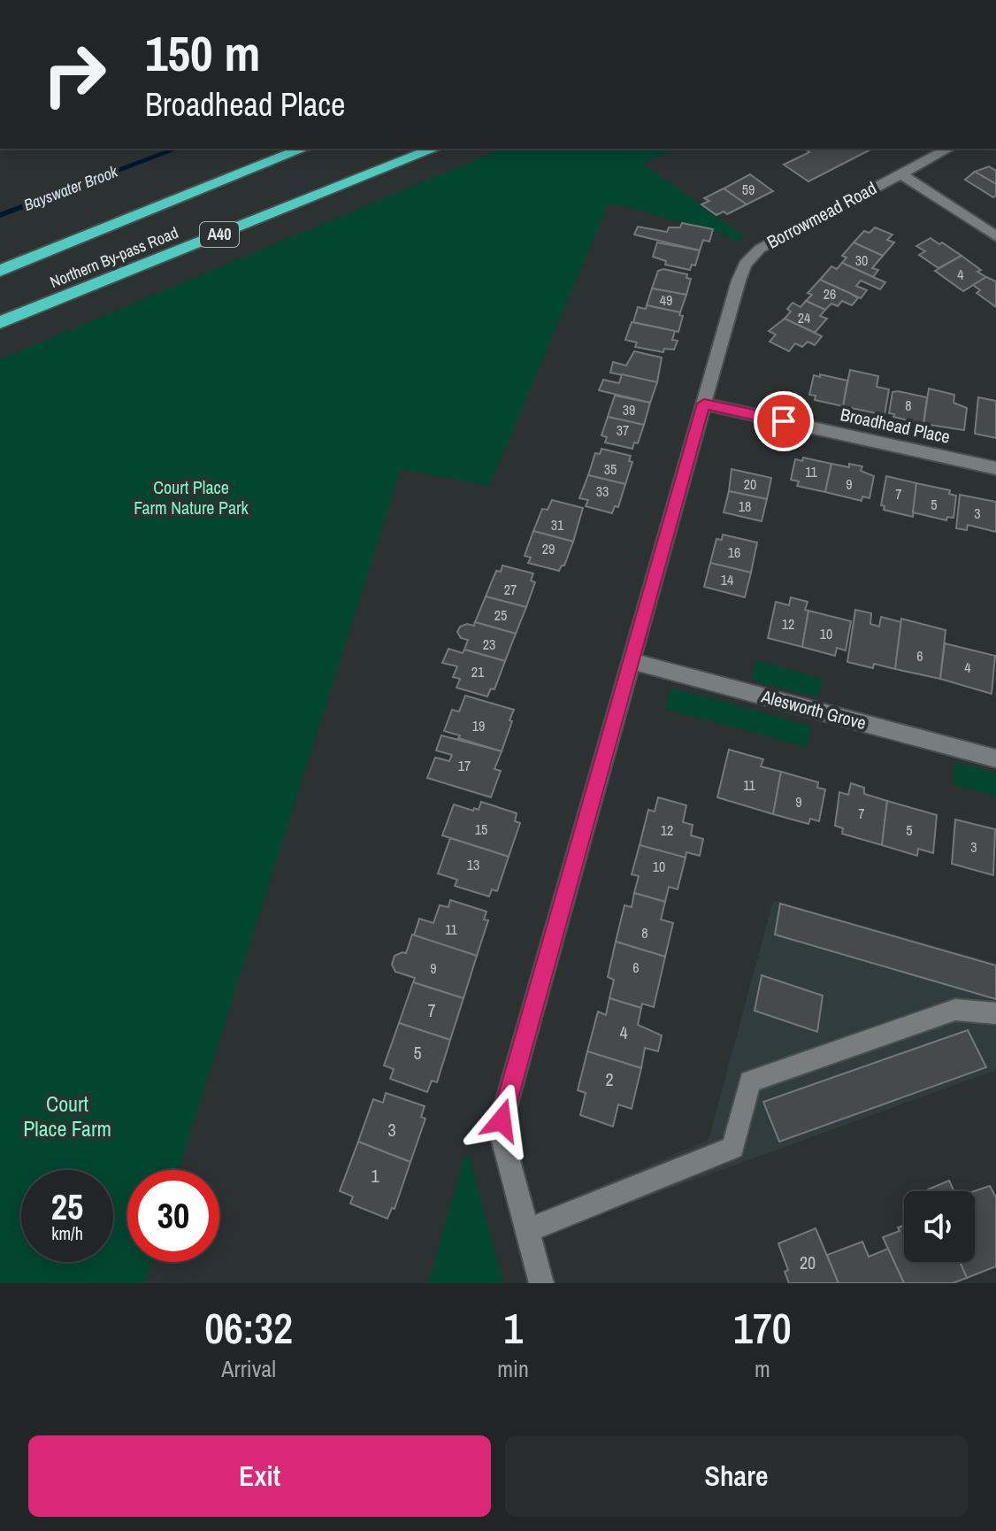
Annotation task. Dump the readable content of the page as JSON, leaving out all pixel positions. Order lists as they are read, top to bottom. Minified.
{"streets":{"highway":["A40","Northern By-pass Road"],"street":["Borrowmead Road","Broadhead Place","Alesworth Grove"]},"crossings":[["Borrowmead Road","Broadhead Place"],["Borrowmead Road","Alesworth Grove"]],"water":["Bayswater Brook"],"parks":["Court Place Farm Nature Park","Court Place Farm"],"house_numbers":["59","30","4","26","49","24","8","39","37","35","11","20","9","33","7","5","18","3","31","29","16","14","27","25","12","10","23","6","4","21","19","17","11","9","7","15","12","5","3","13","10","11","8","6","9","7","4","5","2","3","1","20"],"page":{"turn":["150 m","Broadhead Place"],"speed":"25 km/h","limit":"30","eta":["06:32","Arrival","1","min","170","m"],"buttons":["Exit","Share"]}}
